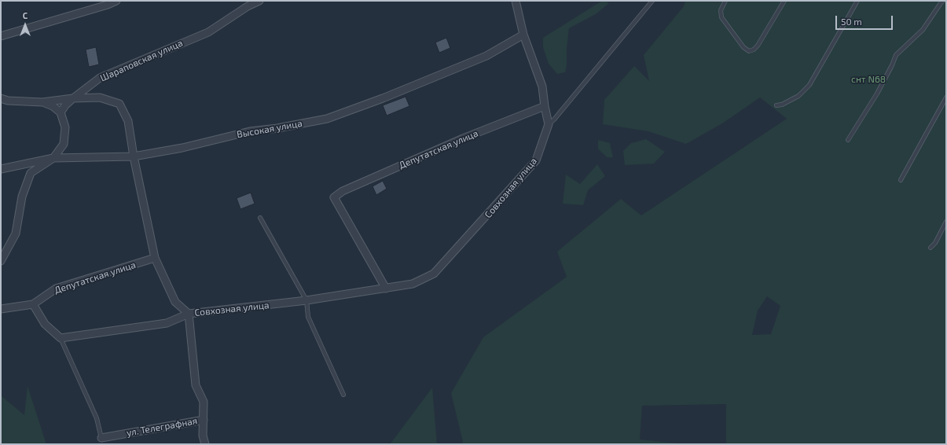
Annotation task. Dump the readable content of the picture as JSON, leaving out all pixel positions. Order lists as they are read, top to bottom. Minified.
{"streets":{"street":["Шараповская улица","Высокая улица","Депутатская улица","Совхозная улица","ул. Телеграфная"]},"crossings":[["Высокая улица","Совхозная улица"],["Депутатская улица","Совхозная улица"]],"parks":["снт N68"],"scale_bar":"50 m","north":"top"}
